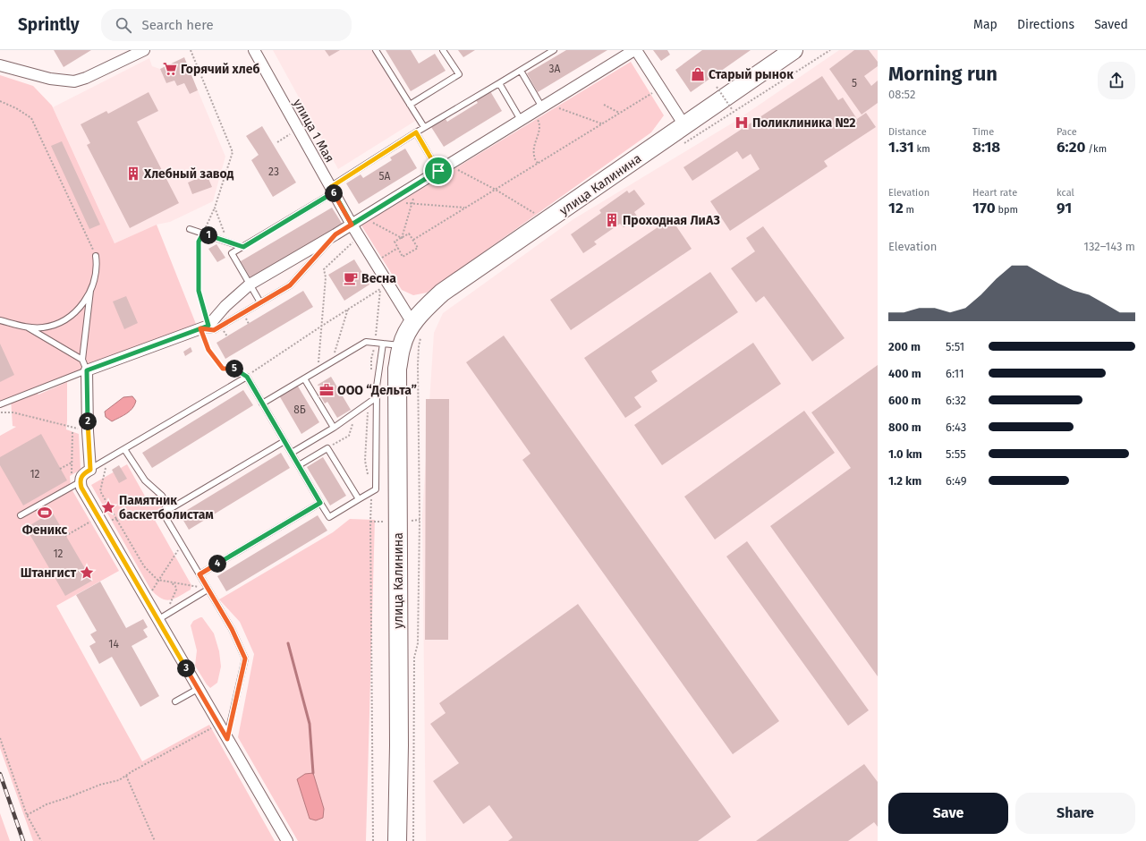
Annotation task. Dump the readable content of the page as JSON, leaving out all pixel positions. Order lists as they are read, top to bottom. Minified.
{"streets":{"highway":["улица Калинина"],"street":["улица 1 Мая"]},"places":{"supermarket":["Горячий хлеб"],"shop":["Старый рынок"],"hospital":["Поликлиника №2"],"building":["Хлебный завод","Проходная ЛиАЗ"],"cafe":["Весна"],"office":["ООО “Дельта”"],"place":["Памятник баскетболистам","Штангист"],"sports":["Феникс"]},"house_numbers":["3А","5","23","5А","8Б","12","12","14"],"page":{"header":"Sprintly","search":"Search here","nav":["Map","Directions","Saved"],"heading":["Morning run","08:52"],"stats":[["Distance","1.31 km"],["Time","8:18"],["Pace","6:20 /km"],["Elevation","12 m"],["Heart rate","170 bpm"],["kcal","91"]],"pins":["6","1","5","2","4","3"],"chart":["Elevation","132–143 m"],"list":[{"name":"200 m","note":"5:51"},{"name":"400 m","note":"6:11"},{"name":"600 m","note":"6:32"},{"name":"800 m","note":"6:43"},{"name":"1.0 km","note":"5:55"},{"name":"1.2 km","note":"6:49"}],"buttons":["Save","Share"]}}
